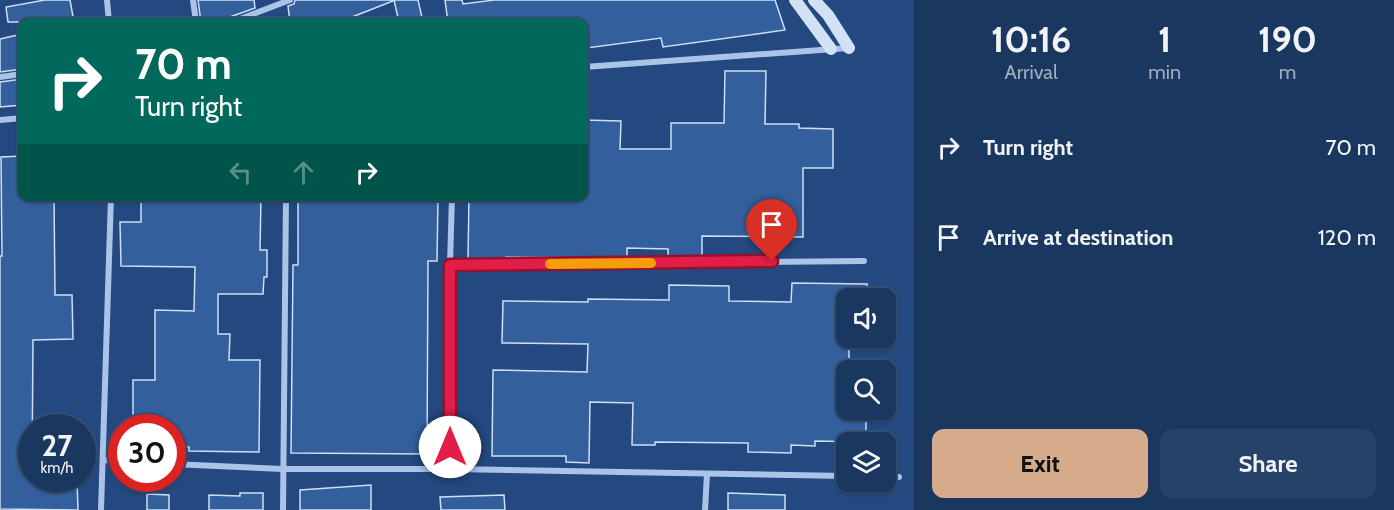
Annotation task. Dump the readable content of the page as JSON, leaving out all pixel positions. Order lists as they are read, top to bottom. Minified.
{"page":{"eta":["10:16","Arrival","1","min","190","m"],"turn":["70 m","Turn right"],"list":[{"name":"Turn right","value":"70 m"},{"name":"Arrive at destination","value":"120 m"}],"speed":"27 km/h","limit":"30","buttons":["Exit","Share"]}}
